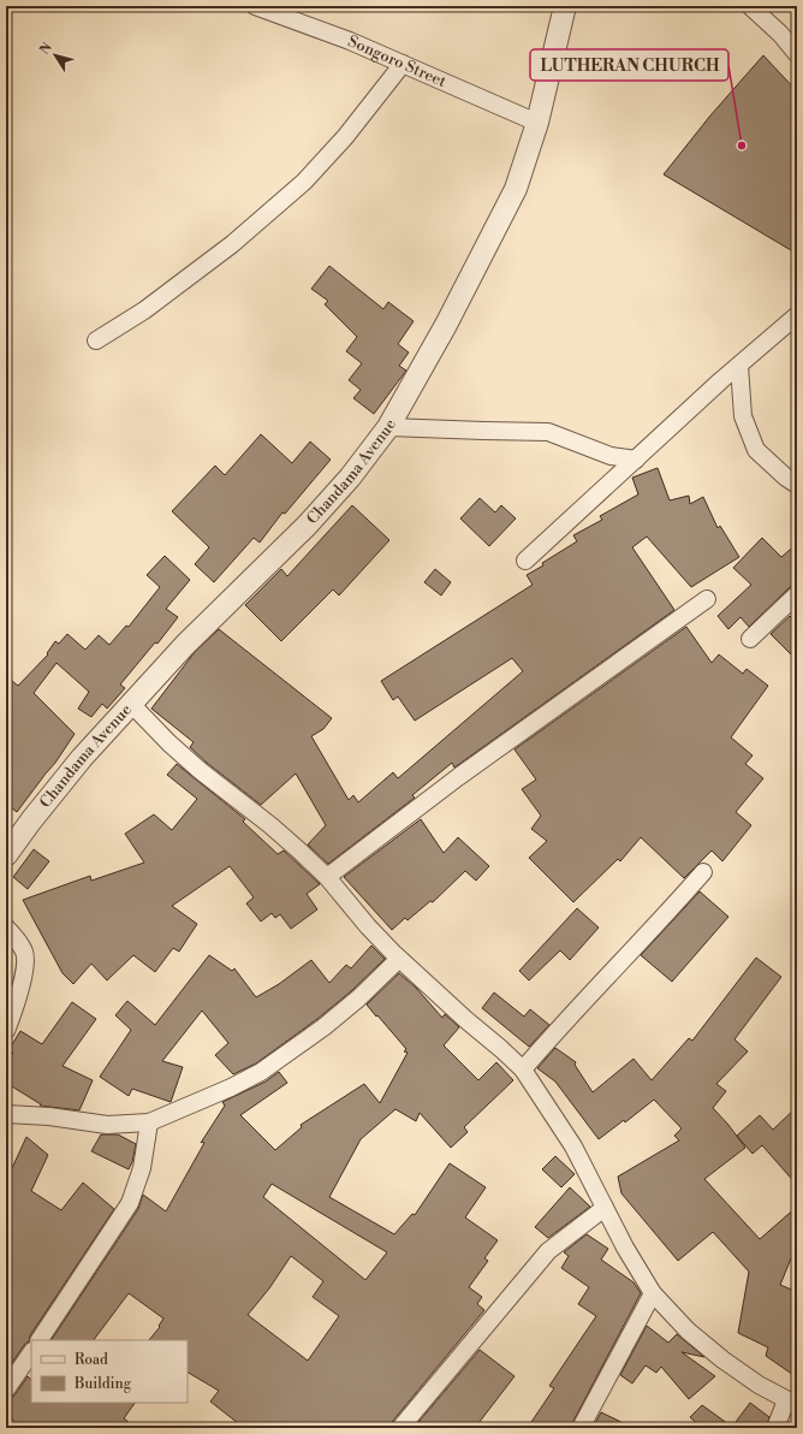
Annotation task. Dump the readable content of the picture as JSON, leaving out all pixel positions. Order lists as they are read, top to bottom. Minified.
{"streets":{"street":["Songoro Street","Chandama Avenue"]},"crossings":[["Songoro Street","Chandama Avenue"]],"places":["LUTHERAN CHURCH"],"legend":["Road","Building"],"north":"top left"}
